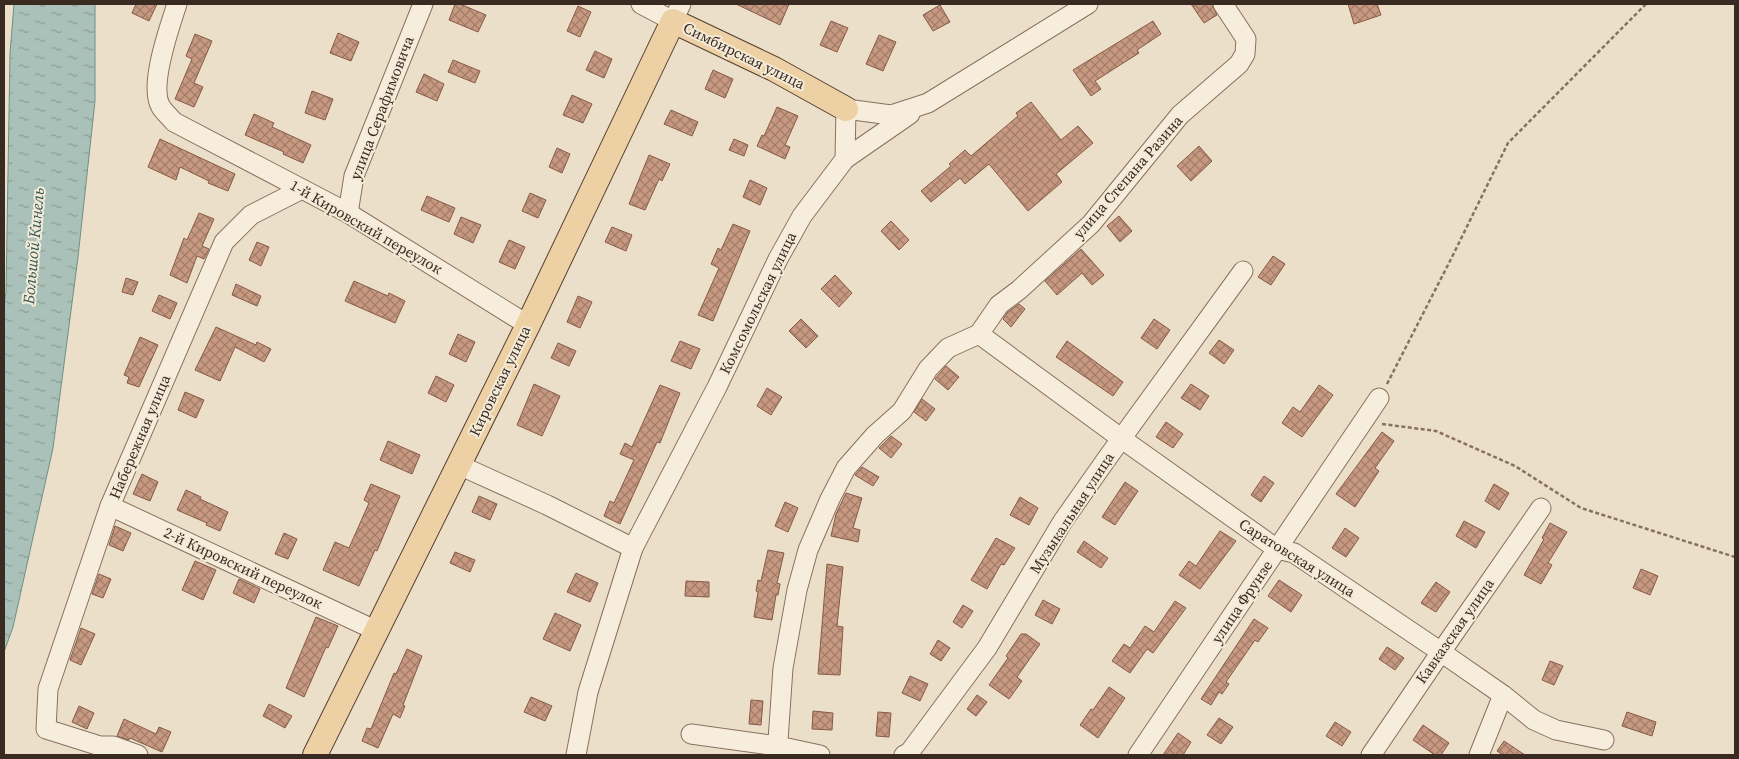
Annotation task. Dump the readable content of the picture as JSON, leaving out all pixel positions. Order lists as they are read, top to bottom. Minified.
{"streets":{"main road":["Симбирская улица","Кировская улица"],"street":["улица Серафимовича","улица Степана Разина","1-й Кировский переулок","Комсомольская улица","Набережная улица","Музыкальная улица","Саратовская улица","2-й Кировский переулок","улица Фрунзе","Кавказская улица"]},"crossings":[["Симбирская улица","Кировская улица"],["улица Серафимовича","1-й Кировский переулок"],["улица Степана Разина","Саратовская улица"],["1-й Кировский переулок","Кировская улица"],["1-й Кировский переулок","Набережная улица"],["Кировская улица","2-й Кировский переулок"],["Набережная улица","2-й Кировский переулок"],["Музыкальная улица","Саратовская улица"],["Саратовская улица","улица Фрунзе"],["Саратовская улица","Кавказская улица"]],"water":["Большой Кинель"]}
